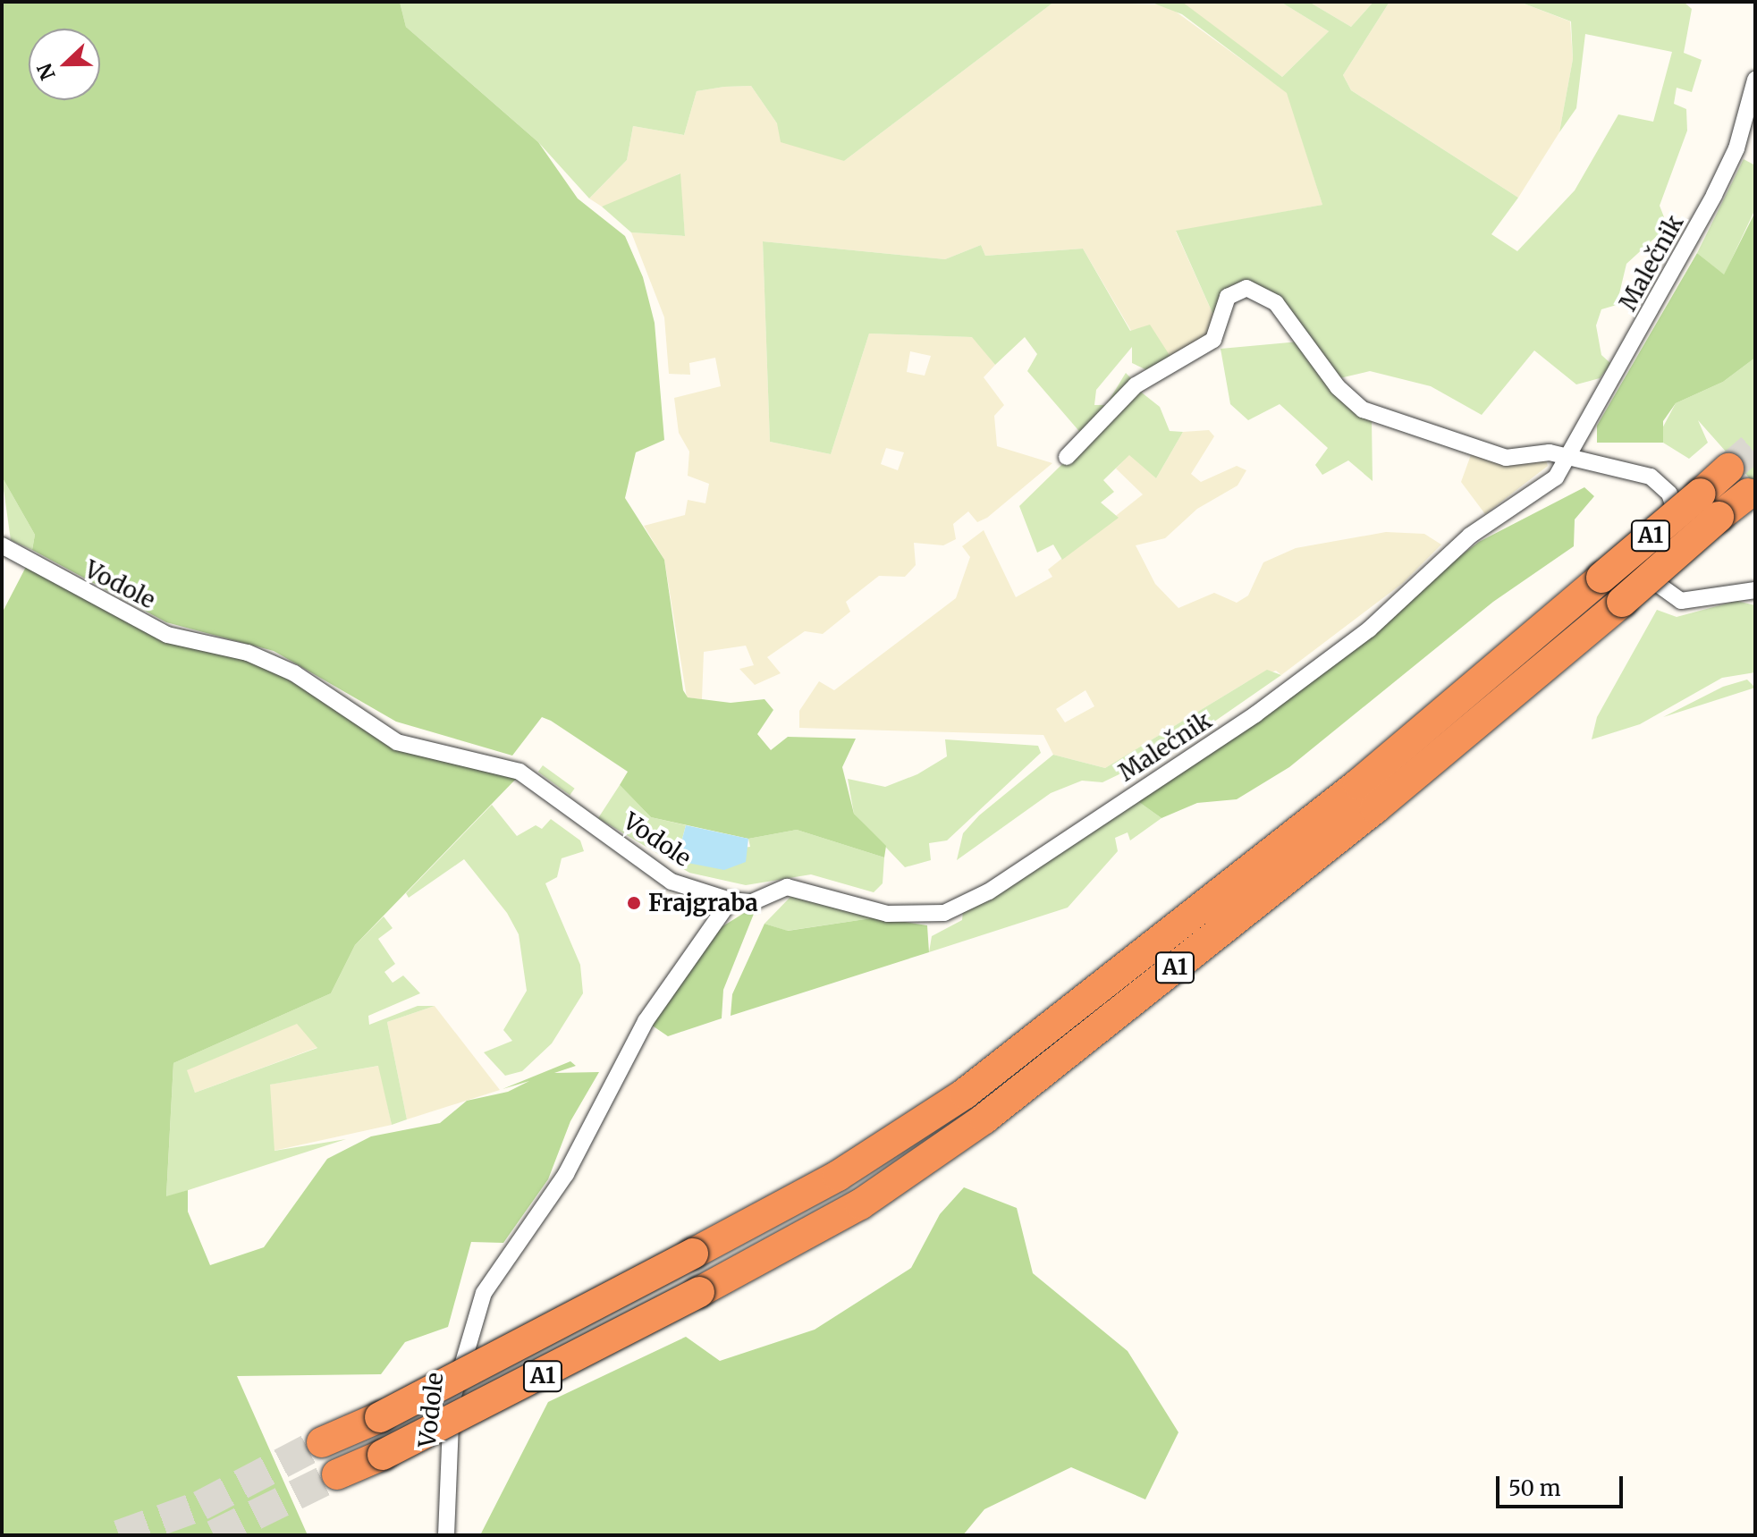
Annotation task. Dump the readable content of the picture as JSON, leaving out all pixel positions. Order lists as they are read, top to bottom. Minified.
{"streets":{"highway":["A1"],"street":["Malečnik","Vodole"]},"crossings":[["Malečnik","Vodole"]],"places":["Frajgraba"],"scale_bar":"50 m","north":"left"}
